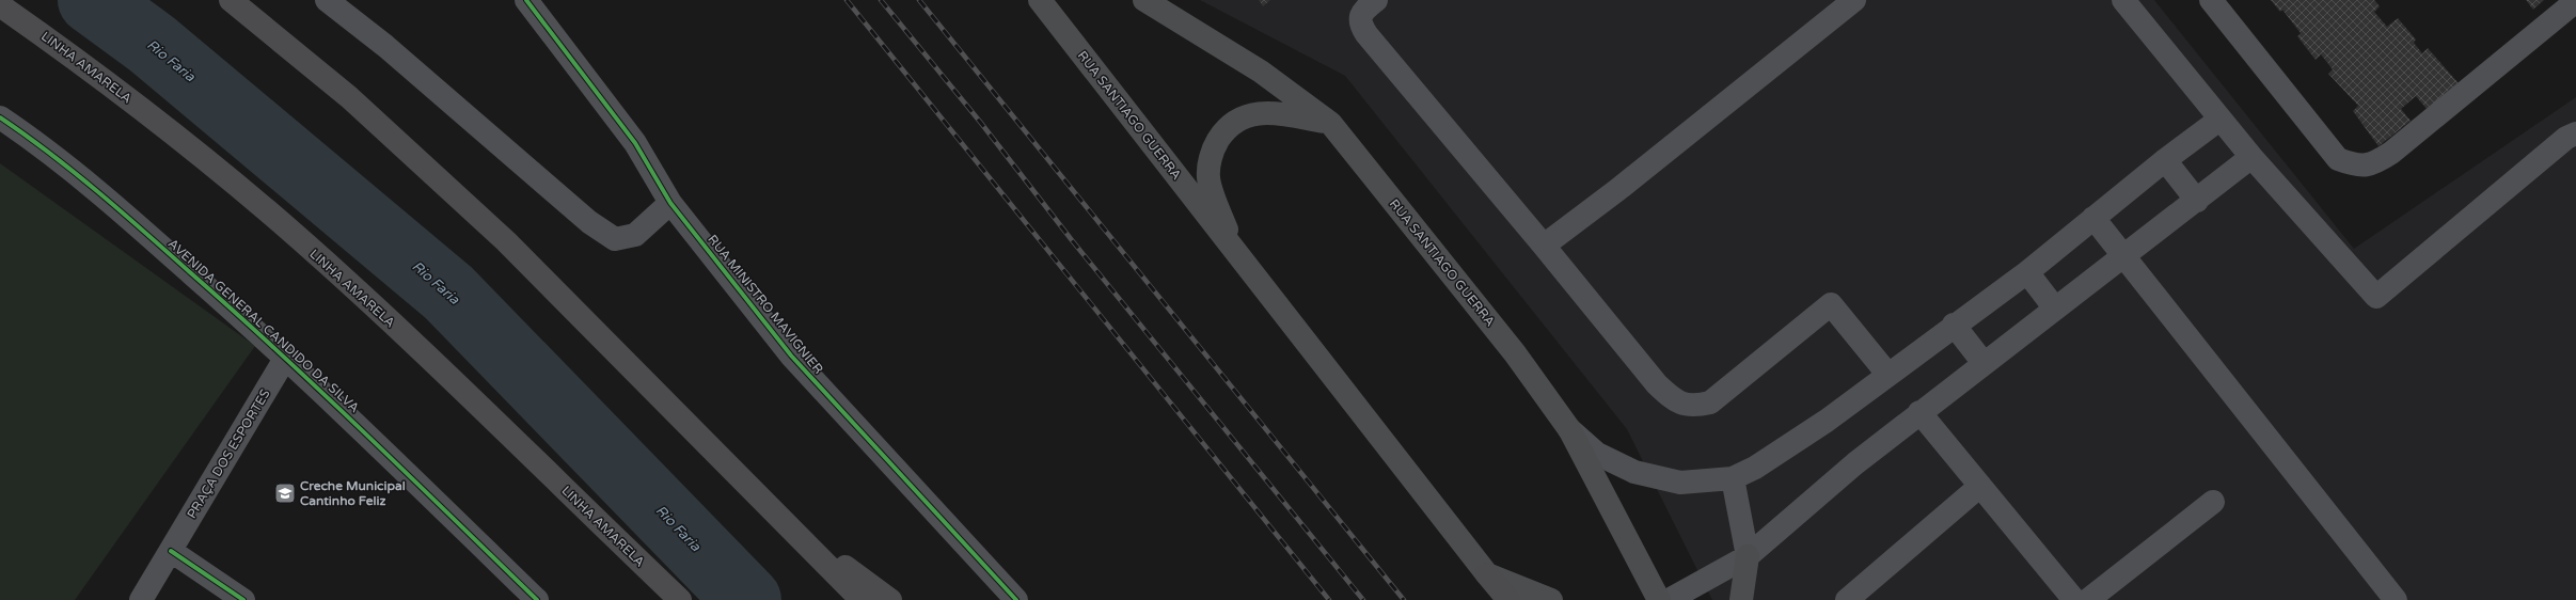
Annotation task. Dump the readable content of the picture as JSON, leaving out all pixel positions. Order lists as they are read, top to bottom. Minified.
{"streets":{"highway":["LINHA AMARELA"],"main road":["RUA SANTIAGO GUERRA"],"street":["RUA MINISTRO MAVIGNIER","AVENIDA GENERAL CANDIDO DA SILVA","PRAÇA DOS ESPORTES"]},"crossings":[["AVENIDA GENERAL CANDIDO DA SILVA","PRAÇA DOS ESPORTES"]],"water":["Rio Faria"],"places":{"school or university":["Creche Municipal Cantinho Feliz"]}}
